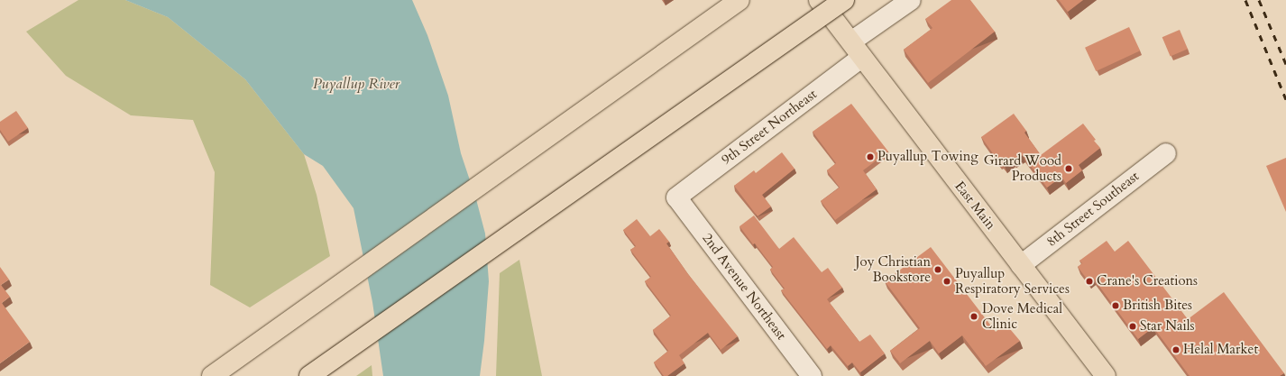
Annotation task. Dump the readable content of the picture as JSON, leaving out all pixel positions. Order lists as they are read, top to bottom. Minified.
{"streets":{"main road":["East Main"],"street":["9th Street Northeast","8th Street Southeast","2nd Avenue Northeast"]},"crossings":[["9th Street Northeast","East Main"],["9th Street Northeast","2nd Avenue Northeast"],["East Main","8th Street Southeast"]],"water":["Puyallup River"],"places":["Puyallup Towing","Girard Wood Products","Joy Christian Bookstore","Puyallup Respiratory Services","Crane's Creations","British Bites","Dove Medical Clinic","Star Nails","Helal Market"]}
